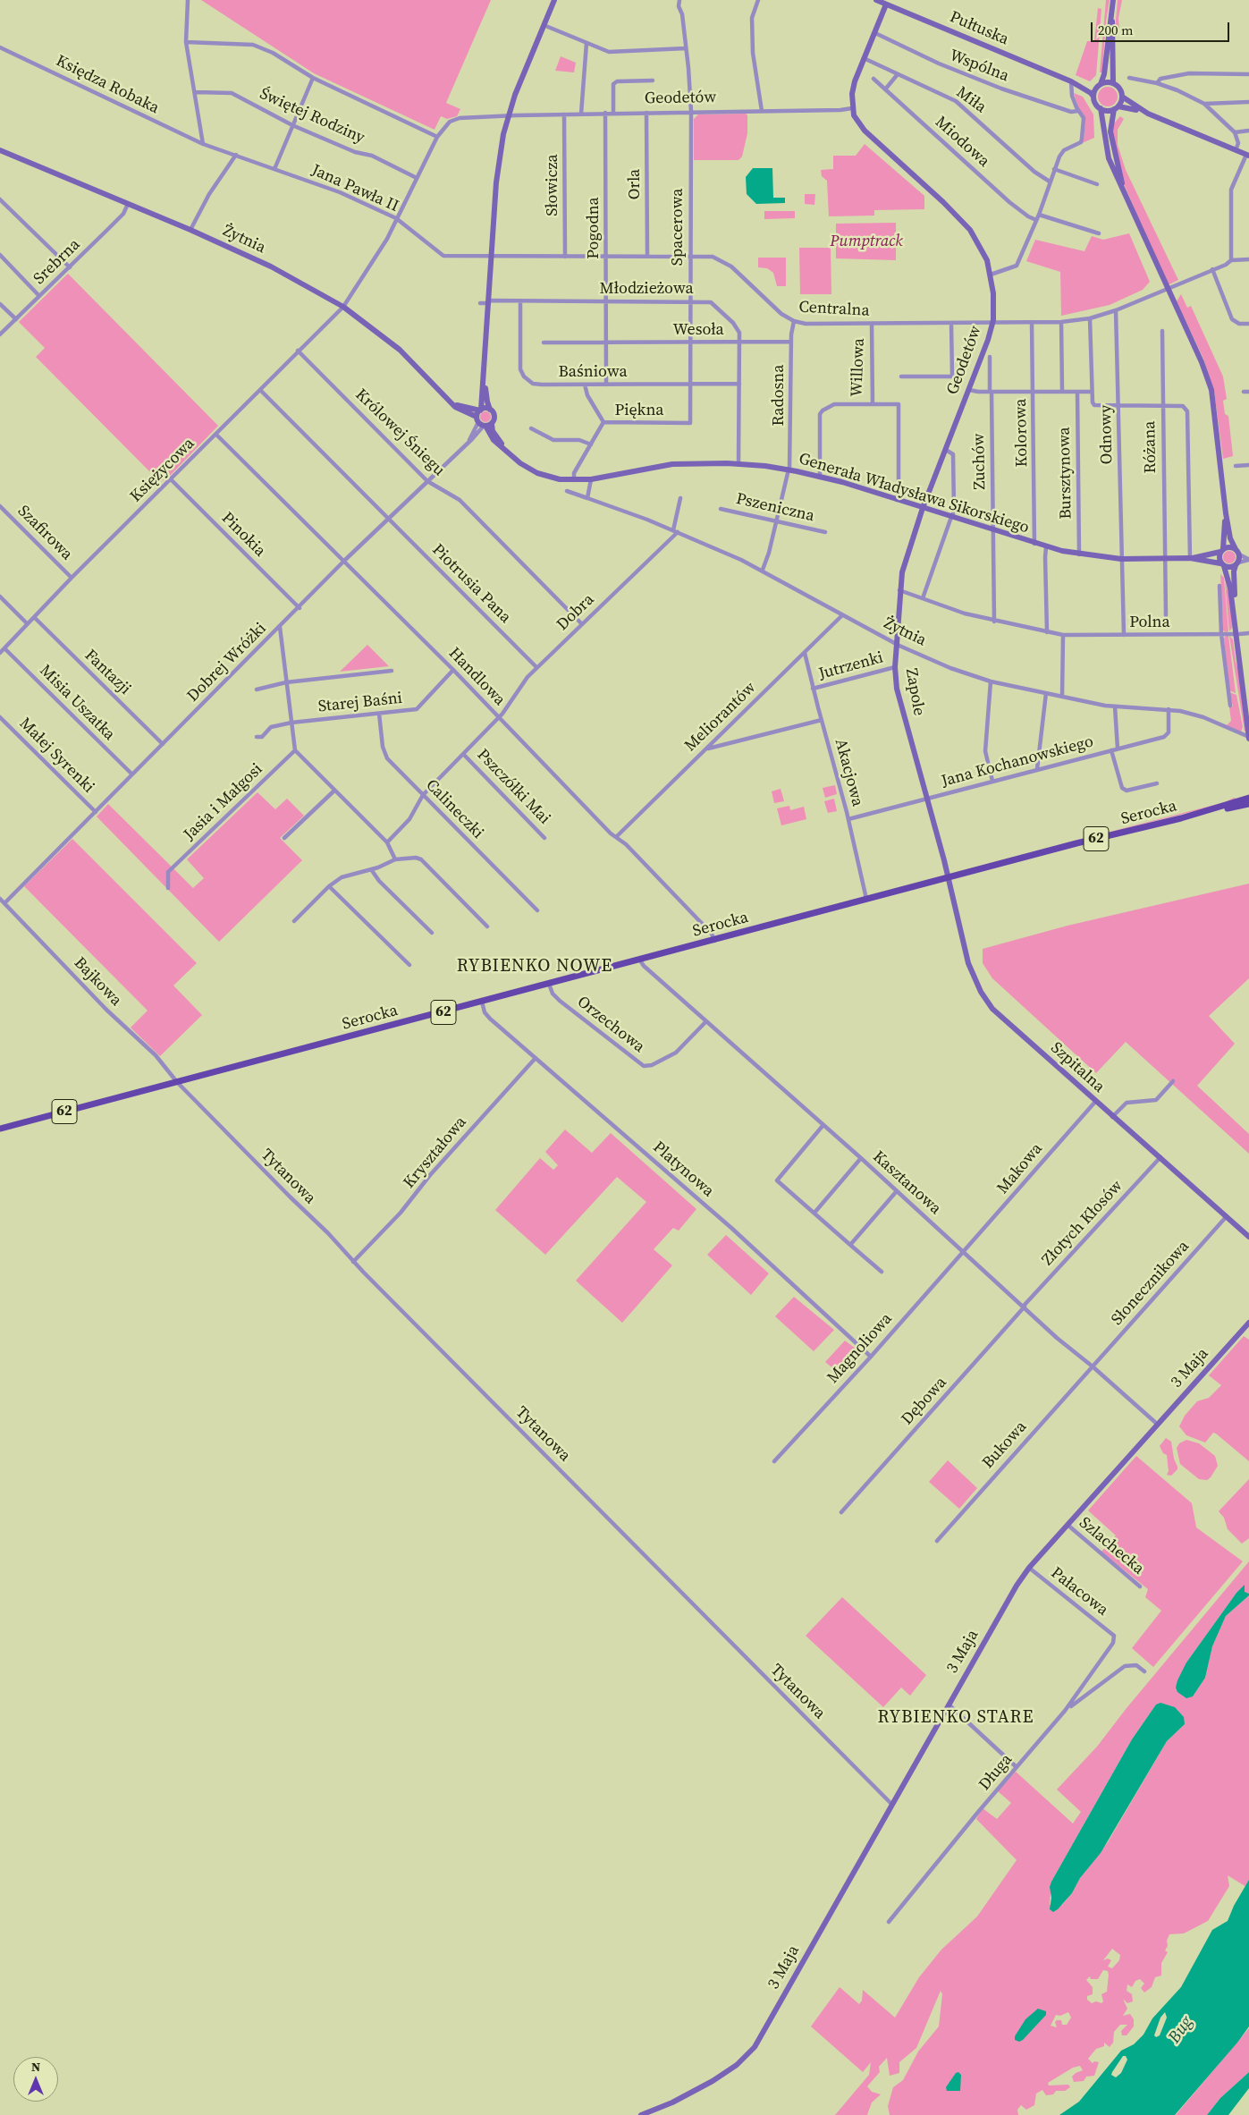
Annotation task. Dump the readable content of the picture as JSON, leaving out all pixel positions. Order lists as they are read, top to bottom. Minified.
{"streets":{"main road":["Serocka","62"],"street":["Pułtuska","Wspólna","Księdza Robaka","Geodetów","Miła","Świętej Rodziny","Miodowa","Orla","Słowicza","Jana Pawła II","Spacerowa","Pogodna","Żytnia","Srebrna","Młodzieżowa","Centralna","Wesoła","Willowa","Baśniowa","Radosna","Piękna","Królowej Śniegu","Kolorowa","Odnowy","Różana","Zuchów","Księżycowa","Bursztynowa","Generała Władysława Sikorskiego","Pszeniczna","Szafirowa","Pinokia","Piotrusia Pana","Dobra","Polna","Dobrej Wróżki","Jutrzenki","Fantazji","Handlowa","Zapole","Misia Uszatka","Starej Baśni","Meliorantów","Małej Syrenki","Jana Kochanowskiego","Akacjowa","Pszczółki Mai","Jasia i Małgosi","Calineczki","Bajkowa","Orzechowa","Szpitalna","Kryształowa","Makowa","Platynowa","Tytanowa","Kasztanowa","Złotych Kłosów","Słonecznikowa","Magnoliowa","3 Maja","Dębowa","Bukowa","Szlachecka","Pałacowa","Długa"]},"crossings":[["Księdza Robaka","Jana Pawła II"],["Geodetów","Świętej Rodziny"],["Geodetów","Orla"],["Geodetów","Słowicza"],["Geodetów","Spacerowa"],["Geodetów","Pogodna"],["Geodetów","Centralna"],["Geodetów","Księżycowa"],["Geodetów","Generała Władysława Sikorskiego"],["Geodetów","Zapole"],["Świętej Rodziny","Księżycowa"],["Orla","Centralna"],["Słowicza","Centralna"],["Jana Pawła II","Centralna"],["Jana Pawła II","Księżycowa"],["Spacerowa","Młodzieżowa"],["Spacerowa","Centralna"],["Spacerowa","Wesoła"],["Spacerowa","Baśniowa"],["Spacerowa","Piękna"],["Pogodna","Młodzieżowa"],["Pogodna","Centralna"],["Pogodna","Wesoła"],["Pogodna","Baśniowa"],["Żytnia","Srebrna"],["Żytnia","Radosna"],["Żytnia","Księżycowa"],["Żytnia","Generała Władysława Sikorskiego"],["Żytnia","Dobra"],["Żytnia","Dobrej Wróżki"],["Żytnia","Zapole"],["Żytnia","Meliorantów"],["Żytnia","Jana Kochanowskiego"],["Młodzieżowa","Wesoła"],["Młodzieżowa","Baśniowa"],["Młodzieżowa","Generała Władysława Sikorskiego"],["Centralna","Willowa"],["Centralna","Radosna"],["Centralna","Kolorowa"],["Centralna","Odnowy"],["Wesoła","Radosna"],["Willowa","Generała Władysława Sikorskiego"],["Baśniowa","Piękna"],["Radosna","Generała Władysława Sikorskiego"],["Radosna","Pszeniczna"],["Królowej Śniegu","Księżycowa"],["Królowej Śniegu","Dobra"],["Królowej Śniegu","Dobrej Wróżki"],["Kolorowa","Generała Władysława Sikorskiego"],["Odnowy","Różana"],["Odnowy","Generała Władysława Sikorskiego"],["Odnowy","Polna"],["Różana","Generała Władysława Sikorskiego"],["Zuchów","Generała Władysława Sikorskiego"],["Zuchów","Polna"],["Księżycowa","Szafirowa"],["Księżycowa","Pinokia"],["Księżycowa","Piotrusia Pana"],["Księżycowa","Fantazji"],["Księżycowa","Handlowa"],["Księżycowa","Misia Uszatka"],["Bursztynowa","Generała Władysława Sikorskiego"],["Generała Władysława Sikorskiego","Dobrej Wróżki"],["Generała Władysława Sikorskiego","Zapole"],["Pinokia","Dobrej Wróżki"],["Piotrusia Pana","Dobra"],["Piotrusia Pana","Dobrej Wróżki"],["Dobra","Handlowa"],["Dobra","Pszczółki Mai"],["Polna","Zapole"],["Dobrej Wróżki","Fantazji"],["Dobrej Wróżki","Handlowa"],["Dobrej Wróżki","Misia Uszatka"],["Dobrej Wróżki","Małej Syrenki"],["Dobrej Wróżki","Bajkowa"],["Jutrzenki","Zapole"],["Jutrzenki","Akacjowa"],["Handlowa","Starej Baśni"],["Handlowa","Meliorantów"],["Handlowa","Pszczółki Mai"],["Handlowa","Serocka"],["Zapole","Jana Kochanowskiego"],["Zapole","Serocka"],["Zapole","Szpitalna"],["Starej Baśni","Calineczki"],["Meliorantów","Akacjowa"],["Jana Kochanowskiego","Akacjowa"],["Akacjowa","Serocka"],["Pszczółki Mai","Calineczki"],["Serocka","62"],["Serocka","Bajkowa"],["Serocka","Orzechowa"],["Serocka","Szpitalna"],["Serocka","Platynowa"],["Serocka","Tytanowa"],["Serocka","Kasztanowa"],["62","Bajkowa"],["62","Tytanowa"],["Bajkowa","Tytanowa"],["Orzechowa","Kasztanowa"],["Szpitalna","Makowa"],["Szpitalna","Złotych Kłosów"],["Szpitalna","Słonecznikowa"],["Kryształowa","Platynowa"],["Kryształowa","Tytanowa"],["Makowa","Kasztanowa"],["Makowa","Magnoliowa"],["Platynowa","Magnoliowa"],["Tytanowa","3 Maja"],["Kasztanowa","Złotych Kłosów"],["Kasztanowa","Słonecznikowa"],["Kasztanowa","Magnoliowa"],["Kasztanowa","3 Maja"],["Kasztanowa","Dębowa"],["Kasztanowa","Bukowa"],["Złotych Kłosów","Dębowa"],["Słonecznikowa","Bukowa"],["3 Maja","Szlachecka"],["3 Maja","Pałacowa"],["Pałacowa","Długa"]],"districts":["RYBIENKO NOWE","RYBIENKO STARE"],"water":["Bug"],"parks":["Pumptrack"],"scale_bar":"200 m","north":"top"}
